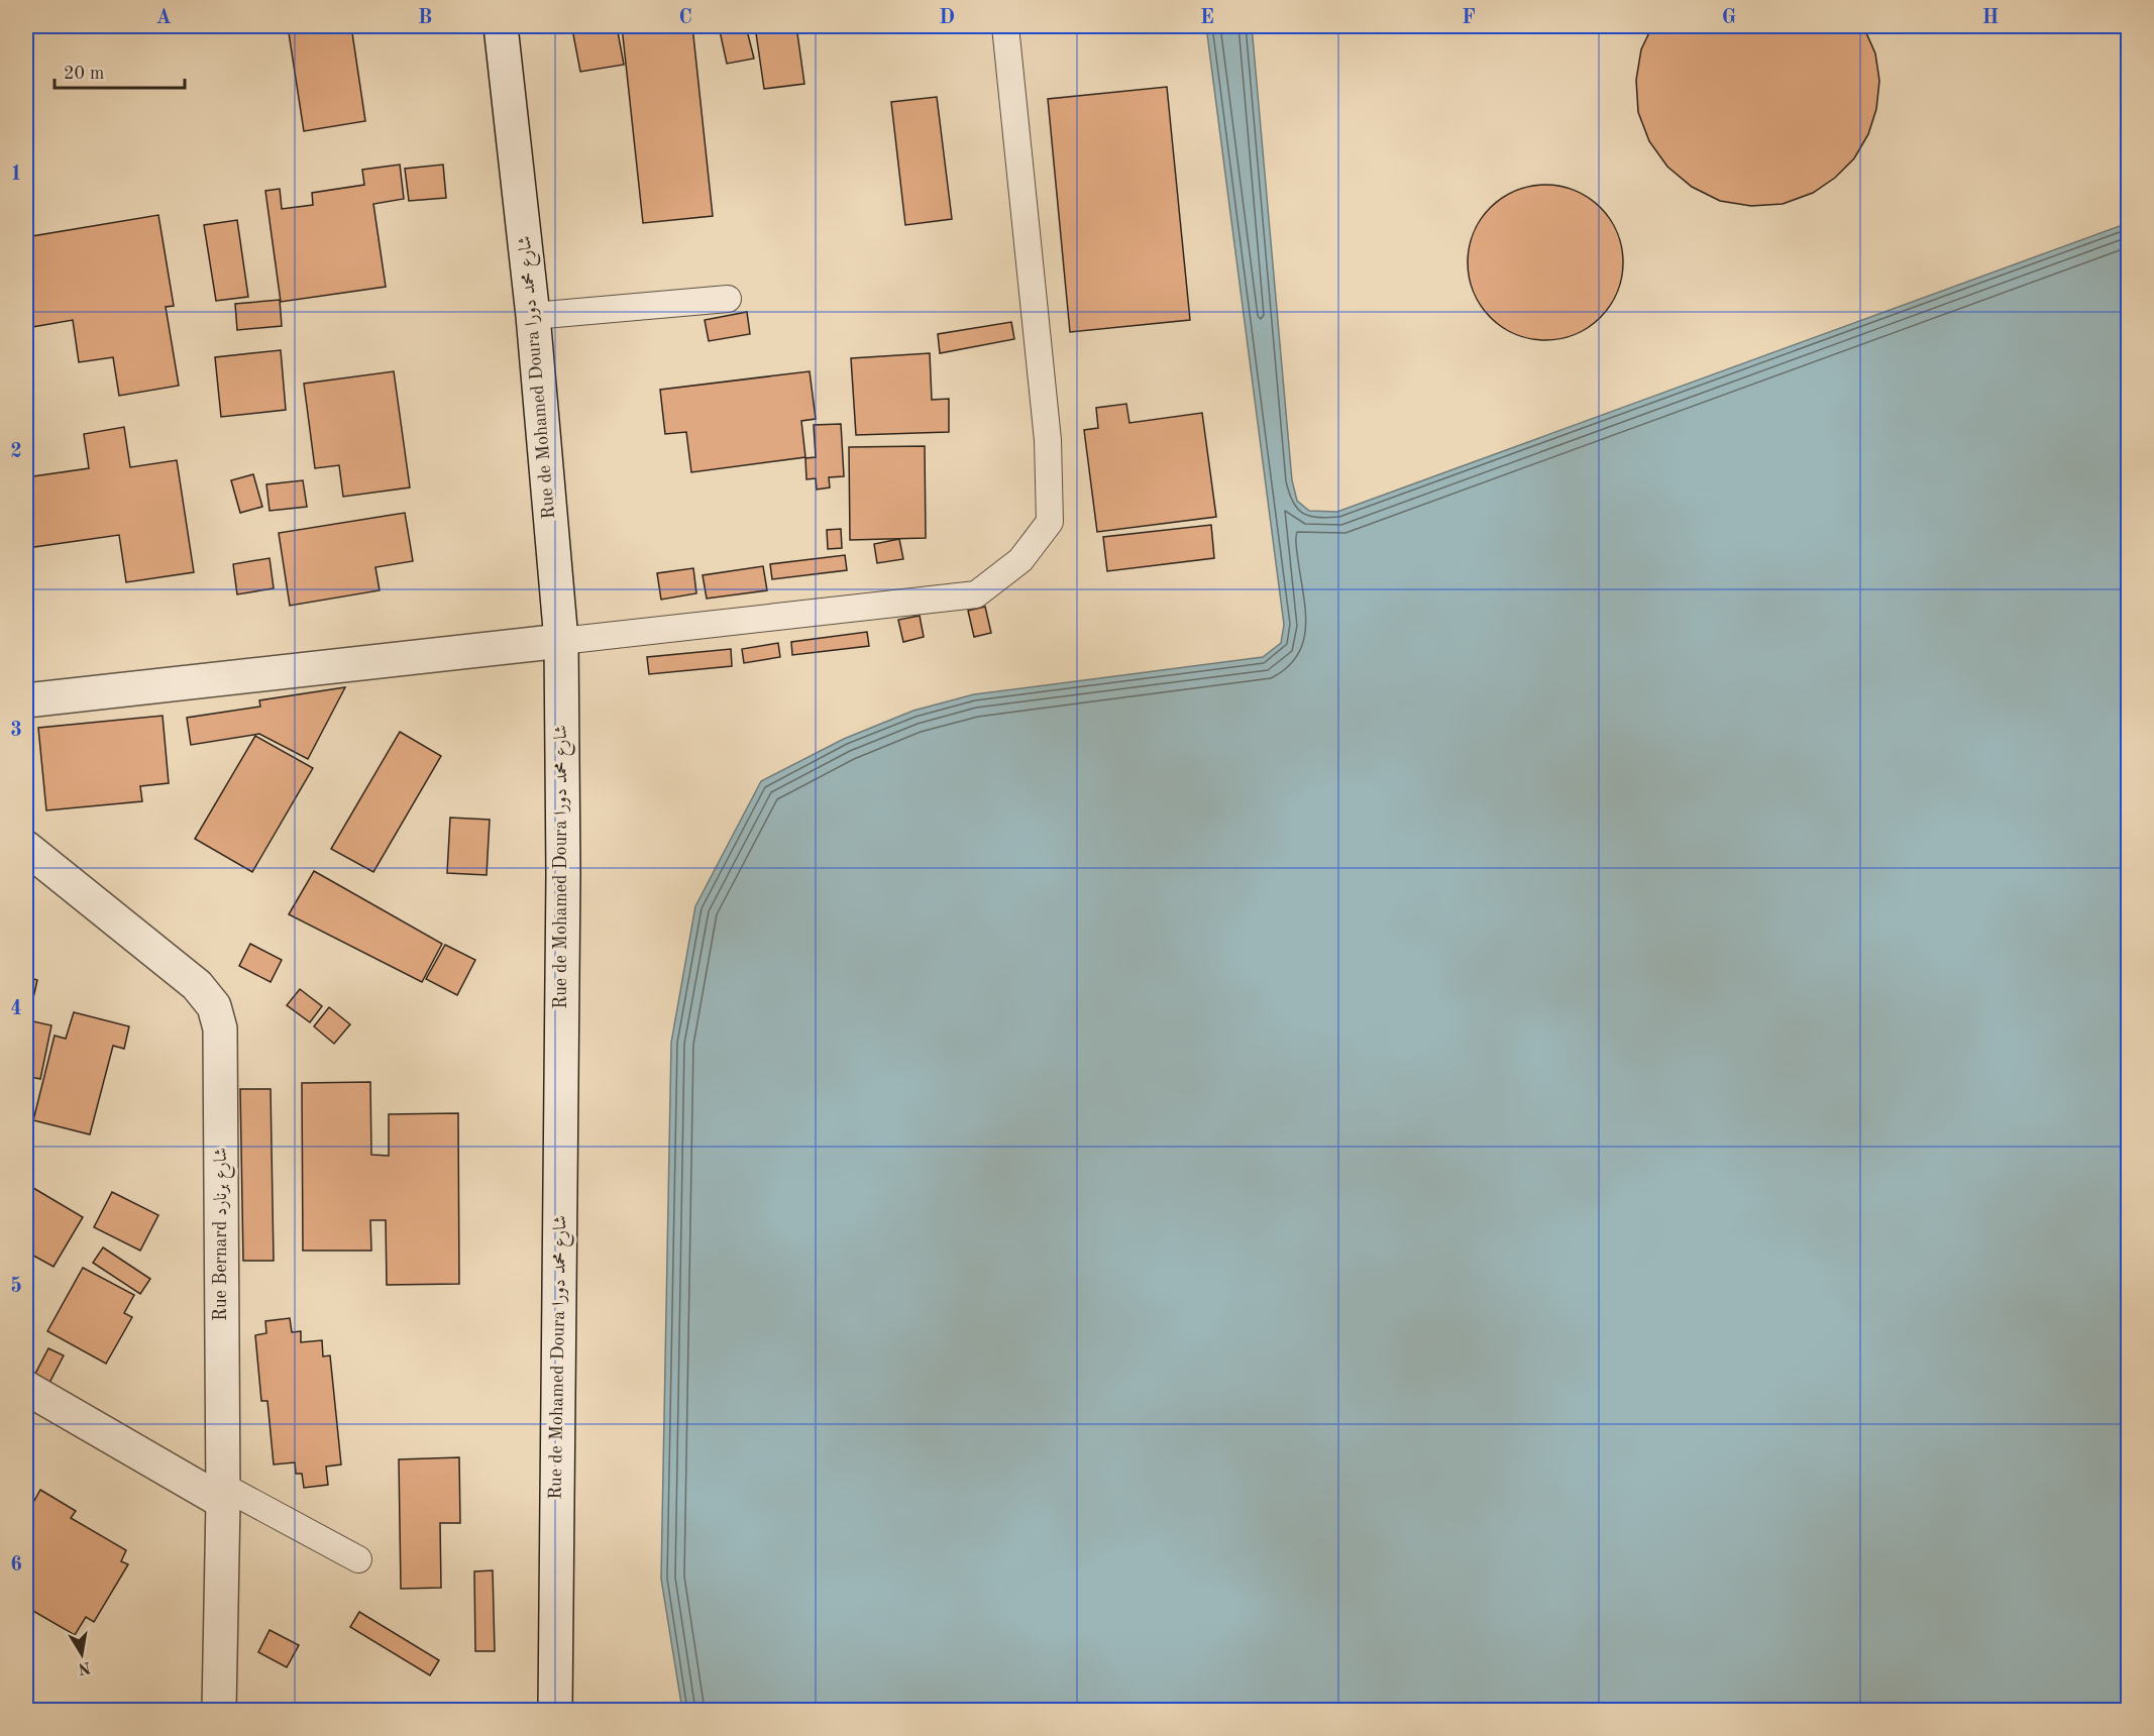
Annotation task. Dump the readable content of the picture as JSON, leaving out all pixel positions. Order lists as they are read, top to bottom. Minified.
{"streets":{"street":["Rue de Mohamed Doura شارع محمد دورا","Rue Bernard شارع برنارد"]},"scale_bar":"20 m","north":"bottom","grid":{"columns":["A","B","C","D","E","F","G","H"],"rows":["1","2","3","4","5","6"]}}
